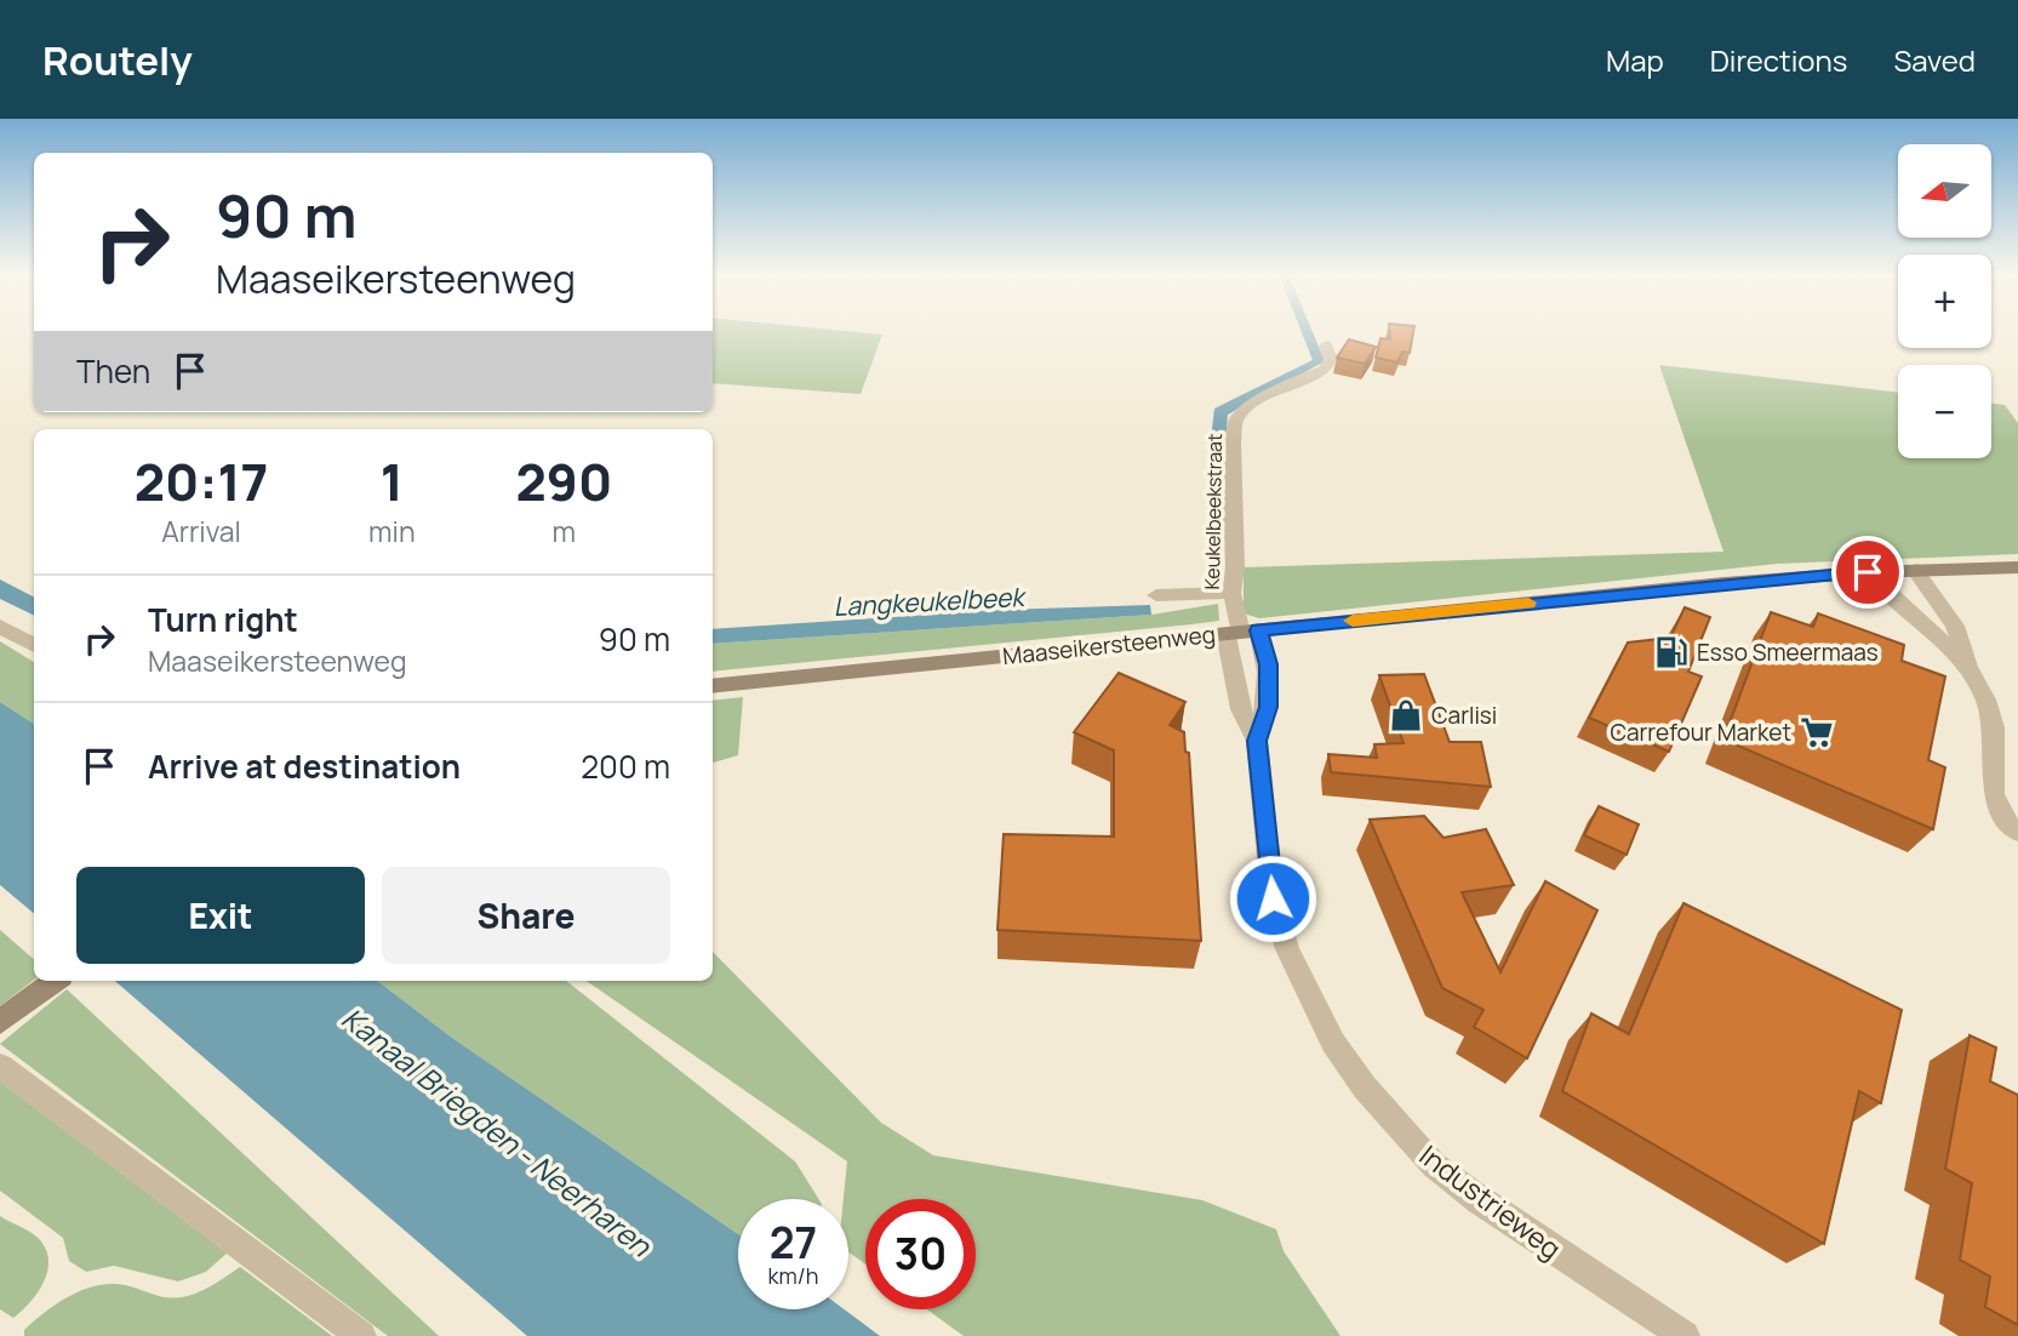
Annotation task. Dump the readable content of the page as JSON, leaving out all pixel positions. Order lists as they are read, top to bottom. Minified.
{"streets":{"main road":["Maaseikersteenweg"],"street":["Keukelbeekstraat","Industrieweg"]},"crossings":[["Keukelbeekstraat","Maaseikersteenweg"],["Keukelbeekstraat","Industrieweg"],["Maaseikersteenweg","Industrieweg"]],"water":["Langkeukelbeek","Kanaal Briegden - Neerharen"],"places":{"fuel station":["Esso Smeermaas"],"shop":["Carlisi"],"supermarket":["Carrefour Market"]},"north":"left","page":{"header":"Routely","nav":["Map","Directions","Saved"],"map_buttons":["+","−"],"turn":["90 m","Maaseikersteenweg"],"then":"Then","eta":["20:17","Arrival","1","min","290","m"],"list":[{"name":"Turn right","note":"Maaseikersteenweg","value":"90 m"},{"name":"Arrive at destination","value":"200 m"}],"buttons":["Exit","Share"],"speed":"27 km/h","limit":"30"}}
